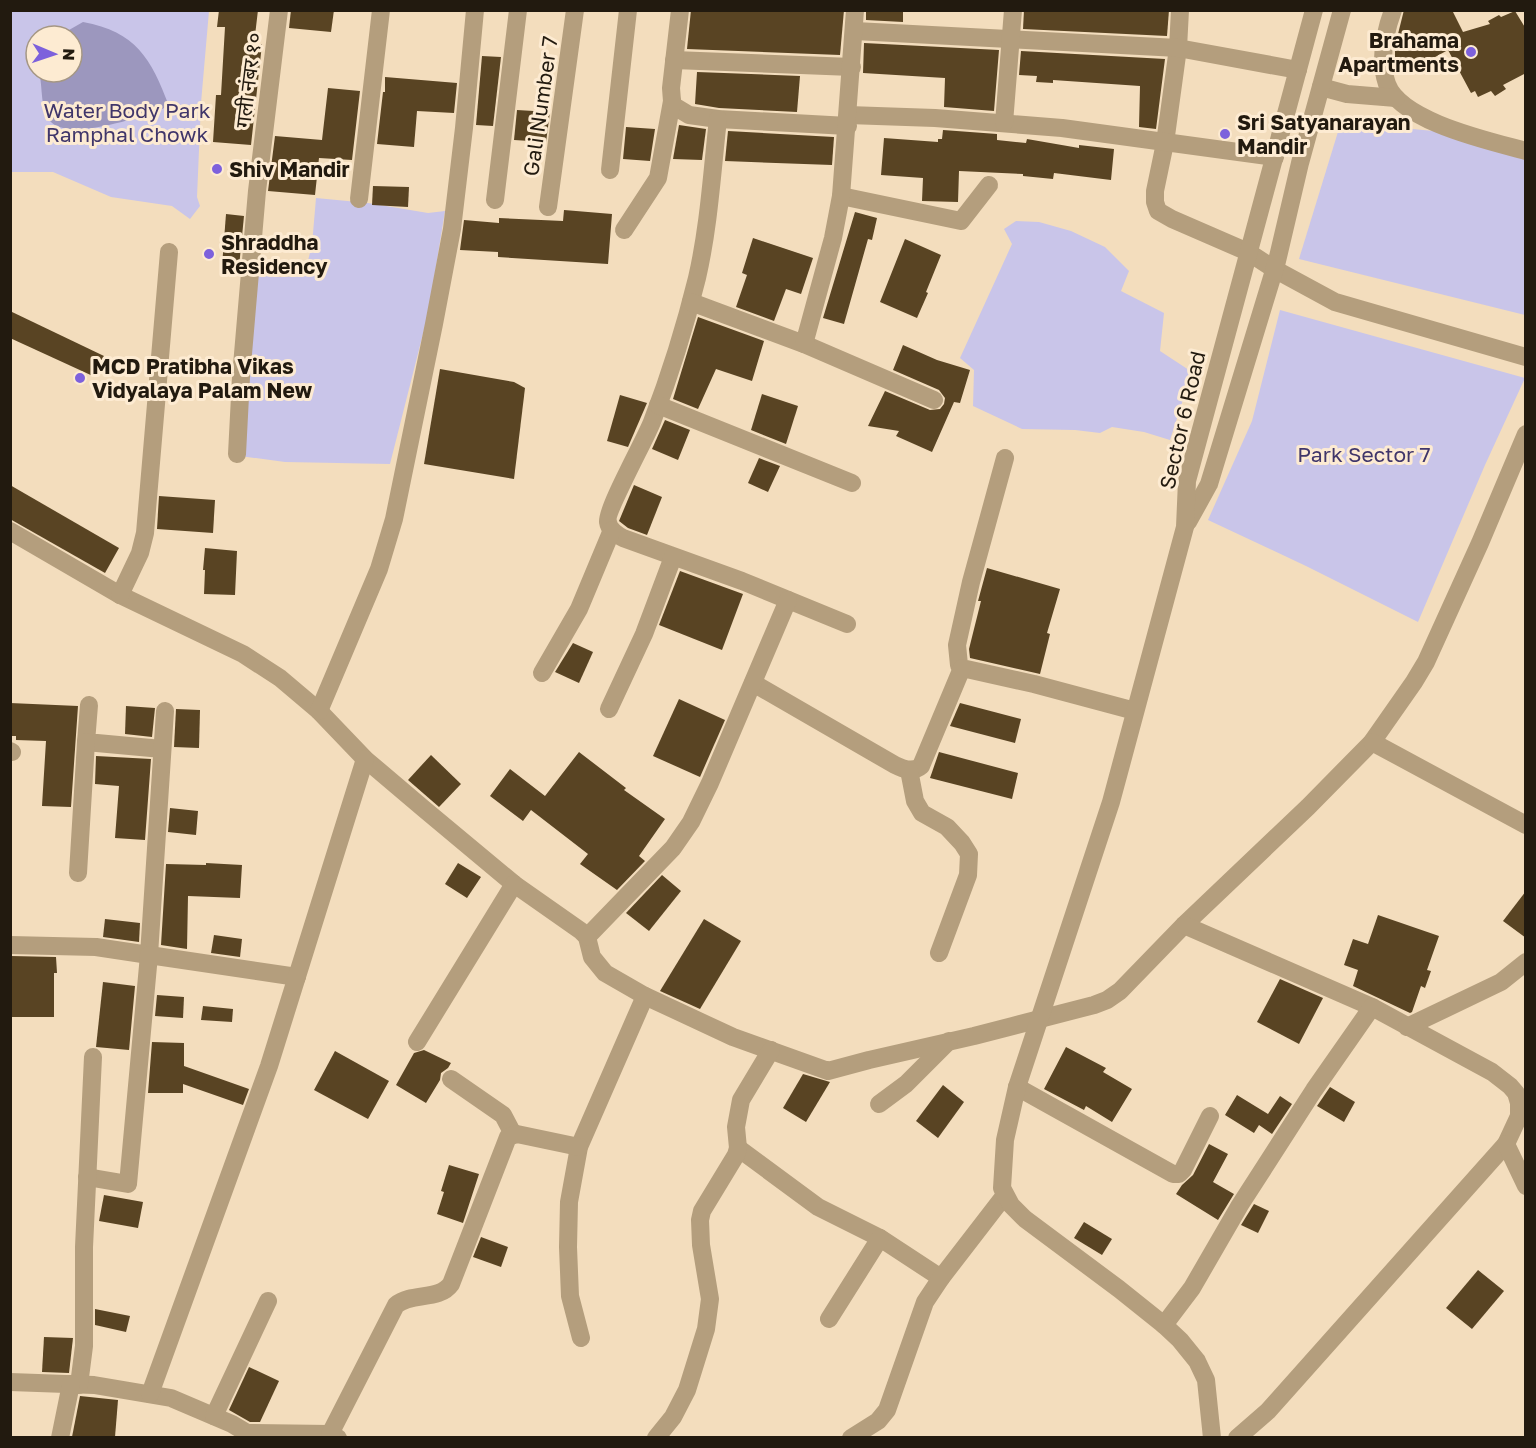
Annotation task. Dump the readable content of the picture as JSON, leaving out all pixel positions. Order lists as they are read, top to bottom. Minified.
{"streets":{"street":["गली नंबर १०","Gali Number 7","Sector 6 Road"]},"parks":["Water Body Park Ramphal Chowk","Park Sector 7"],"places":["Brahama Apartments","Sri Satyanarayan Mandir","Shiv Mandir","Shraddha Residency","MCD Pratibha Vikas Vidyalaya Palam New"],"north":"right"}
